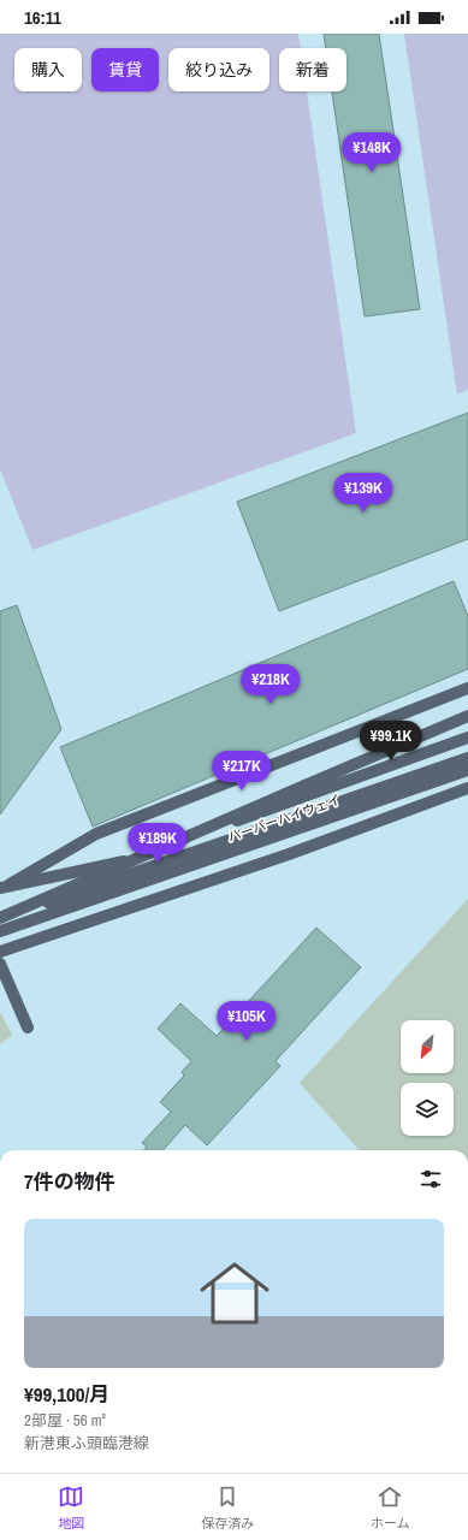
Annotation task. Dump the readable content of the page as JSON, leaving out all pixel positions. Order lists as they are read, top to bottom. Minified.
{"streets":{"street":["ハーバーハイウェイ"]},"north":"bottom left","page":{"status":"16:11","chip":["購入","賃貸","絞り込み","新着"],"price":["¥148K","¥139K","¥218K","¥99.1K","¥217K","¥189K","¥105K"],"heading":"7件の物件","list":[{"name":"¥99,100/月","note":"2部屋 · 56 m² · 新港東ふ頭臨港線"}],"tabs":["地図","保存済み","ホーム"]}}
